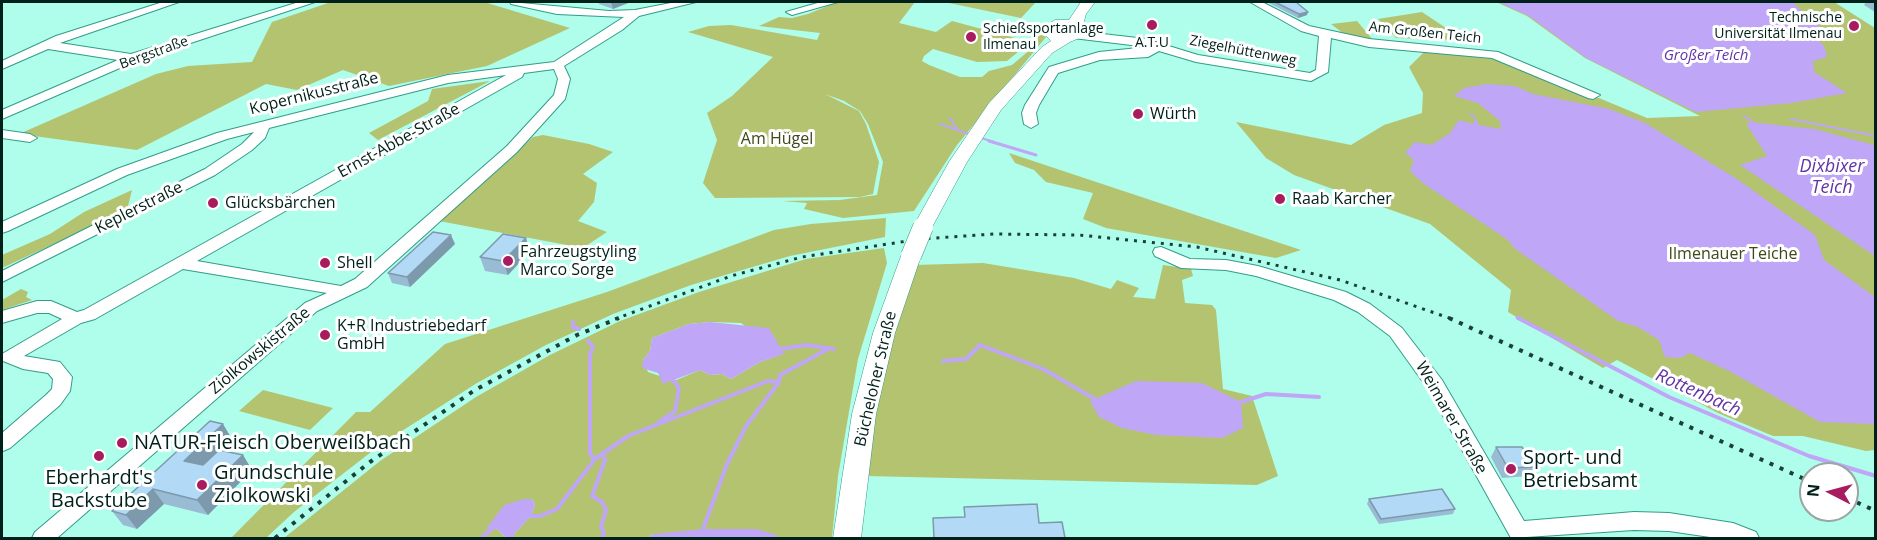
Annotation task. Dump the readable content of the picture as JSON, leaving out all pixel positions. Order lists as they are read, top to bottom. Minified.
{"streets":{"main road":["Bücheloher Straße"],"street":["Am Großen Teich","Ziegelhüttenweg","Bergstraße","Kopernikusstraße","Ernst-Abbe-Straße","Keplerstraße","Ziolkowskistraße","Weimarer Straße"]},"crossings":[["Am Großen Teich","Ziegelhüttenweg"],["Ziegelhüttenweg","Bücheloher Straße"],["Kopernikusstraße","Ernst-Abbe-Straße"],["Kopernikusstraße","Keplerstraße"],["Kopernikusstraße","Ziolkowskistraße"]],"water":["Großer Teich","Dixbixer Teich","Rottenbach"],"parks":["Am Hügel","Ilmenauer Teiche"],"places":["A.T.U","Technische Universität Ilmenau","Schießsportanlage Ilmenau","Würth","Raab Karcher","Glücksbärchen","Fahrzeugstyling Marco Sorge","Shell","K+R Industriebedarf GmbH","NATUR-Fleisch Oberweißbach","Eberhardt's Backstube","Sport- und Betriebsamt","Grundschule Ziolkowski"],"north":"left"}
